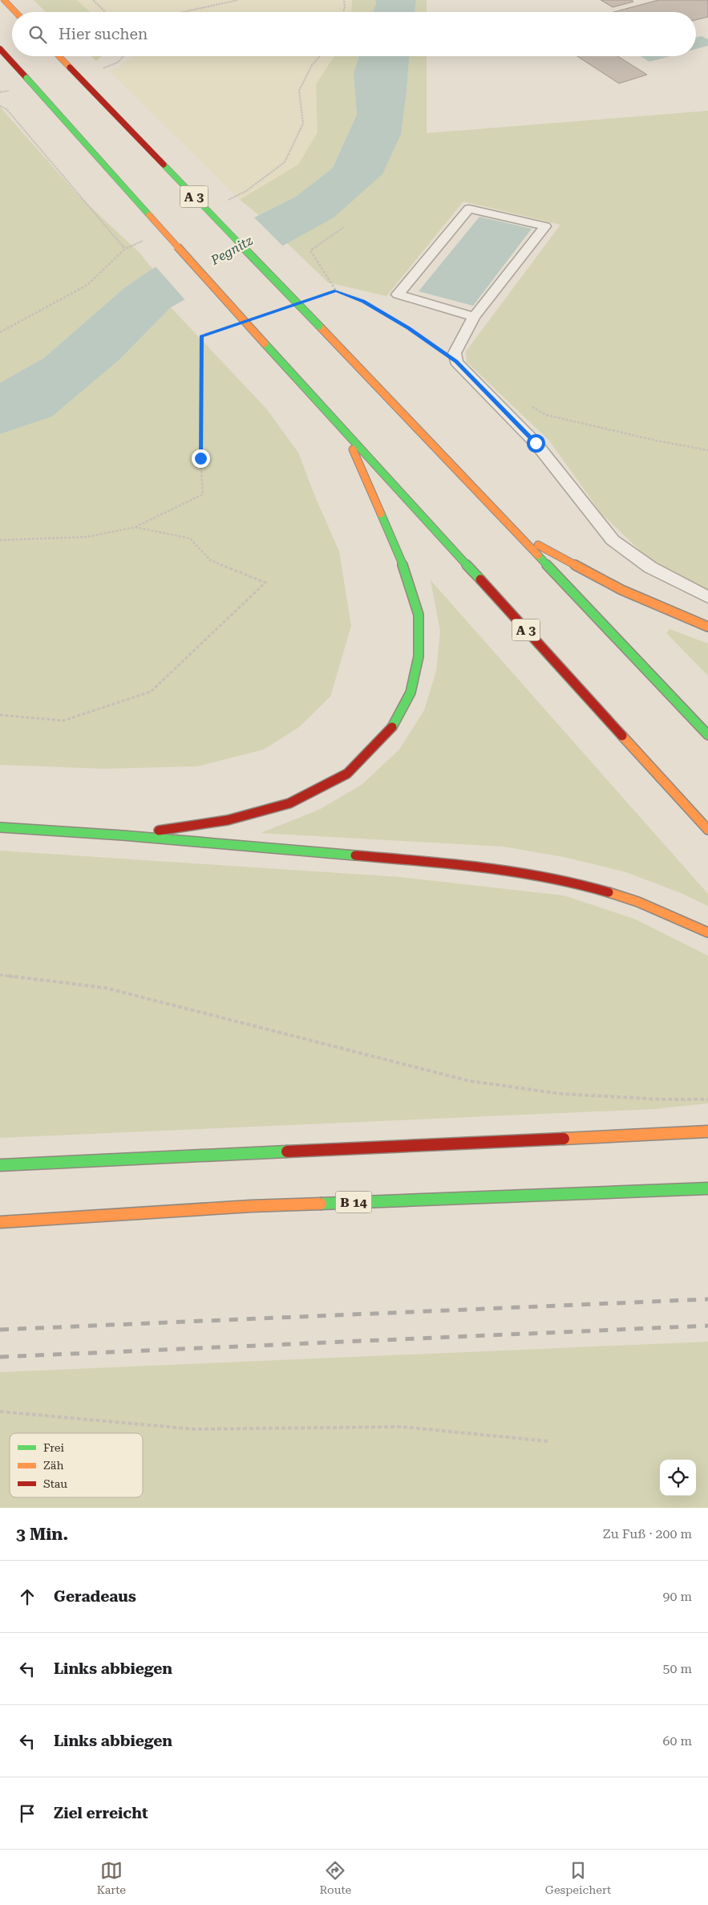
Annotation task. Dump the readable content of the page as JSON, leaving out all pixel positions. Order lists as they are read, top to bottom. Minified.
{"streets":{"main road":["A 3","B 14"]},"water":["Pegnitz"],"legend":["Frei","Zäh","Stau"],"page":{"search":"Hier suchen","heading":["3 Min.","Zu Fuß · 200 m"],"list":[["Geradeaus","90 m"],["Links abbiegen","50 m"],["Links abbiegen","60 m"],"Ziel erreicht"],"nav":["Karte","Route","Gespeichert"]}}
